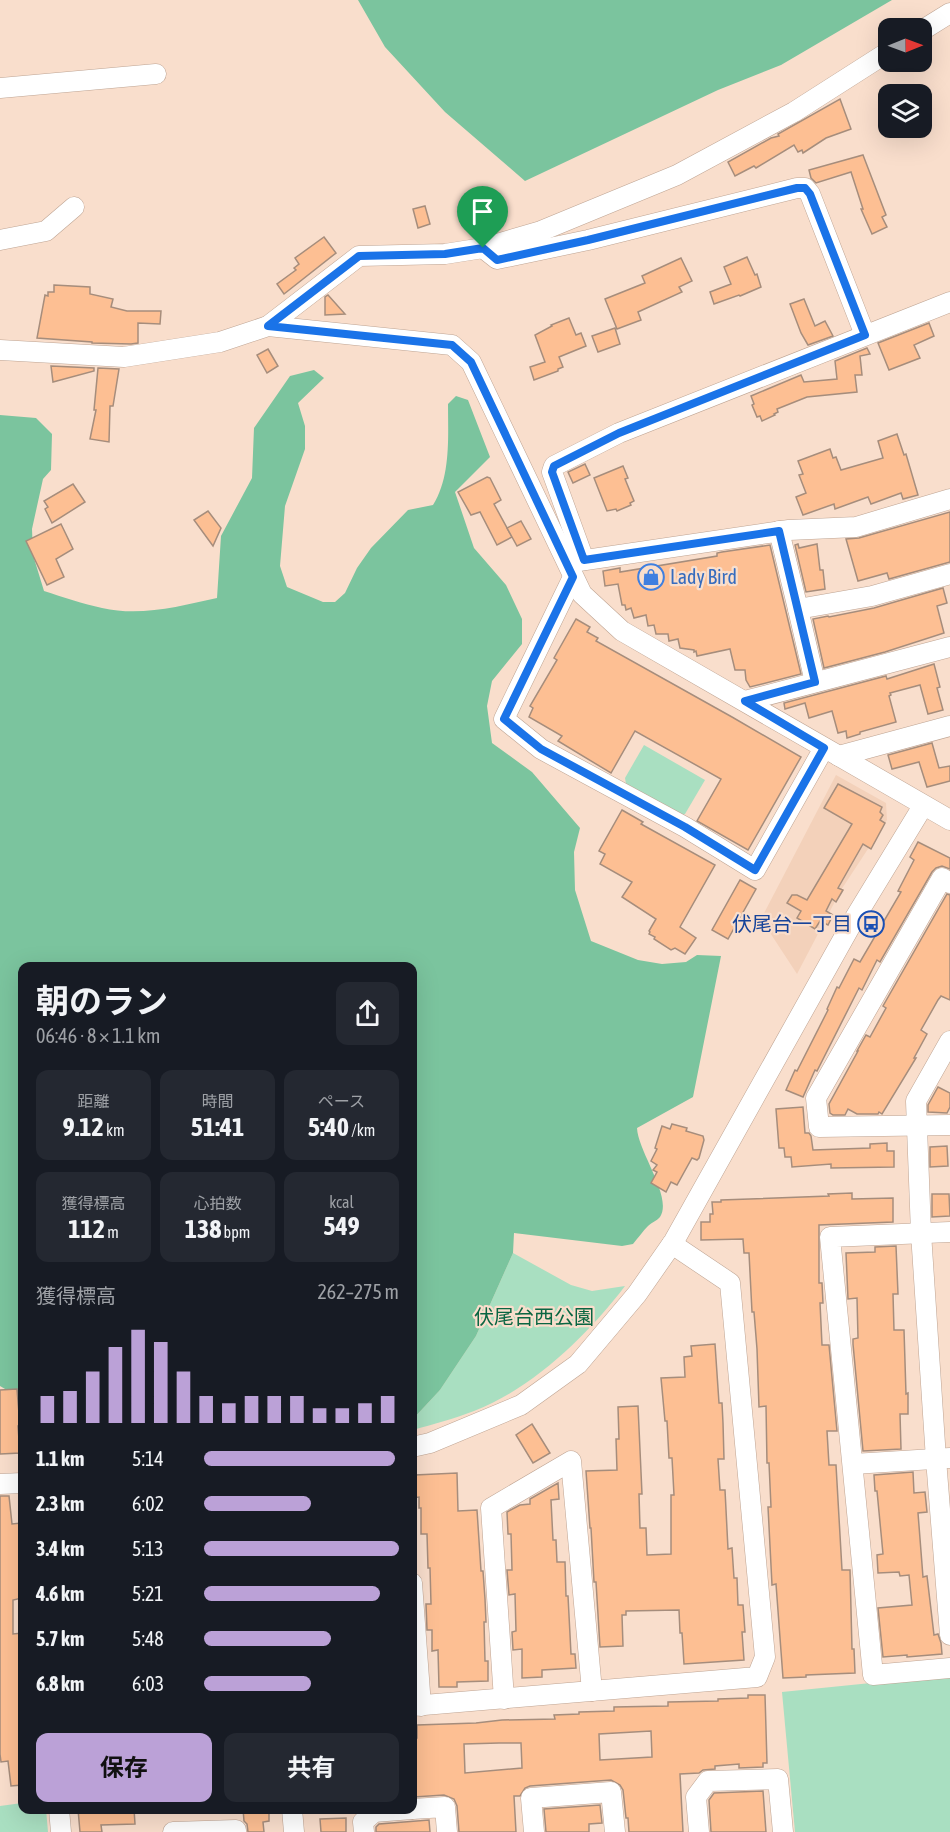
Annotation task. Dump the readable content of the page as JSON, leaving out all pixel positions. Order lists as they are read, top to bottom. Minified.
{"parks":["伏尾台⻄公園"],"places":{"shop":["Lady Bird"],"bus stop":["伏尾台一丁目"]},"north":"right","page":{"heading":["朝のラン","06:46 · 8 × 1.1 km"],"stats":[["距離","9.12 km"],["時間","51:41"],["ペース","5:40 /km"],["獲得標高","112 m"],["心拍数","138 bpm"],["kcal","549"]],"chart":["獲得標高","262–275 m"],"list":[{"name":"1.1 km","note":"5:14"},{"name":"2.3 km","note":"6:02"},{"name":"3.4 km","note":"5:13"},{"name":"4.6 km","note":"5:21"},{"name":"5.7 km","note":"5:48"},{"name":"6.8 km","note":"6:03"}],"buttons":["保存","共有"]}}
